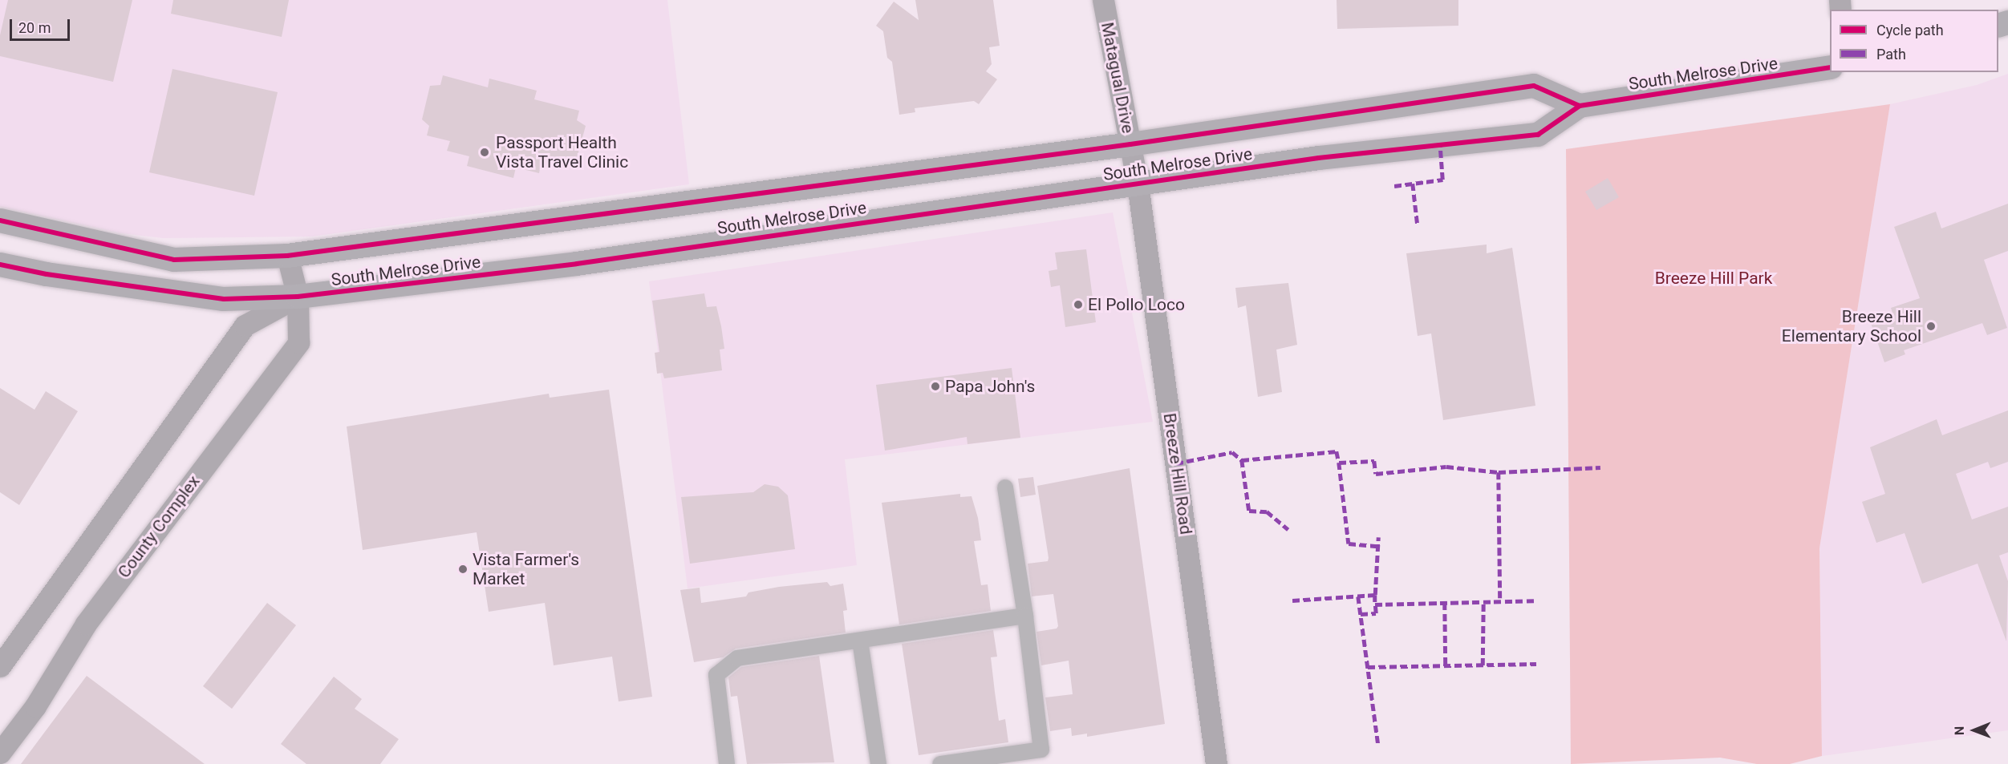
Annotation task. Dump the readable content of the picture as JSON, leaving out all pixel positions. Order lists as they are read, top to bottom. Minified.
{"streets":{"main road":["South Melrose Drive"],"street":["Matagual Drive","Breeze Hill Road","County Complex"]},"crossings":[["South Melrose Drive","Matagual Drive"],["South Melrose Drive","Breeze Hill Road"],["South Melrose Drive","County Complex"],["Matagual Drive","Breeze Hill Road"]],"parks":["Breeze Hill Park"],"places":["Passport Health Vista Travel Clinic","El Pollo Loco","Breeze Hill Elementary School","Papa John's","Vista Farmer's Market"],"legend":["Cycle path","Path"],"scale_bar":"20 m","north":"left"}
